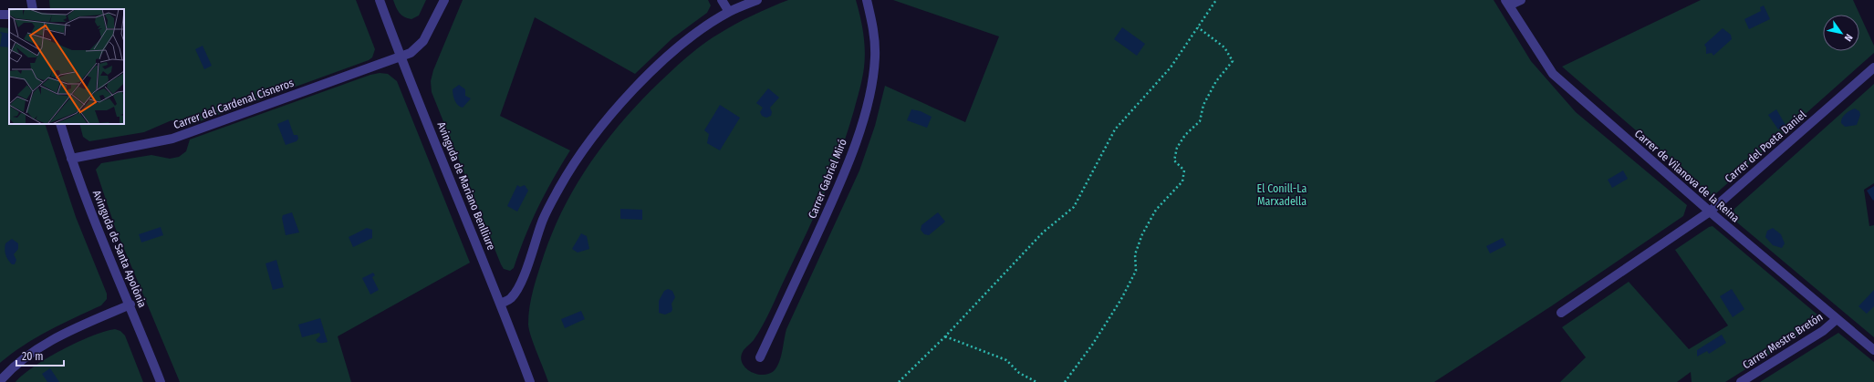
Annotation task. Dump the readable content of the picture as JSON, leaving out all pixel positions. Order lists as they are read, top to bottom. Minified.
{"streets":{"street":["Carrer del Cardenal Cisneros","Carrer del Poeta Daniel","Carrer de Vilanova de la Reina","Carrer Gabriel Miró","Avinguda de Mariano Benlliure","Avinguda de Santa Apolònia","Carrer Mestre Bretón"]},"crossings":[["Carrer del Cardenal Cisneros","Avinguda de Mariano Benlliure"],["Carrer del Cardenal Cisneros","Avinguda de Santa Apolònia"],["Carrer del Poeta Daniel","Carrer de Vilanova de la Reina"],["Carrer de Vilanova de la Reina","Carrer Mestre Bretón"]],"parks":["El Conill-La Marxadella"],"scale_bar":"20 m","north":"bottom right"}
